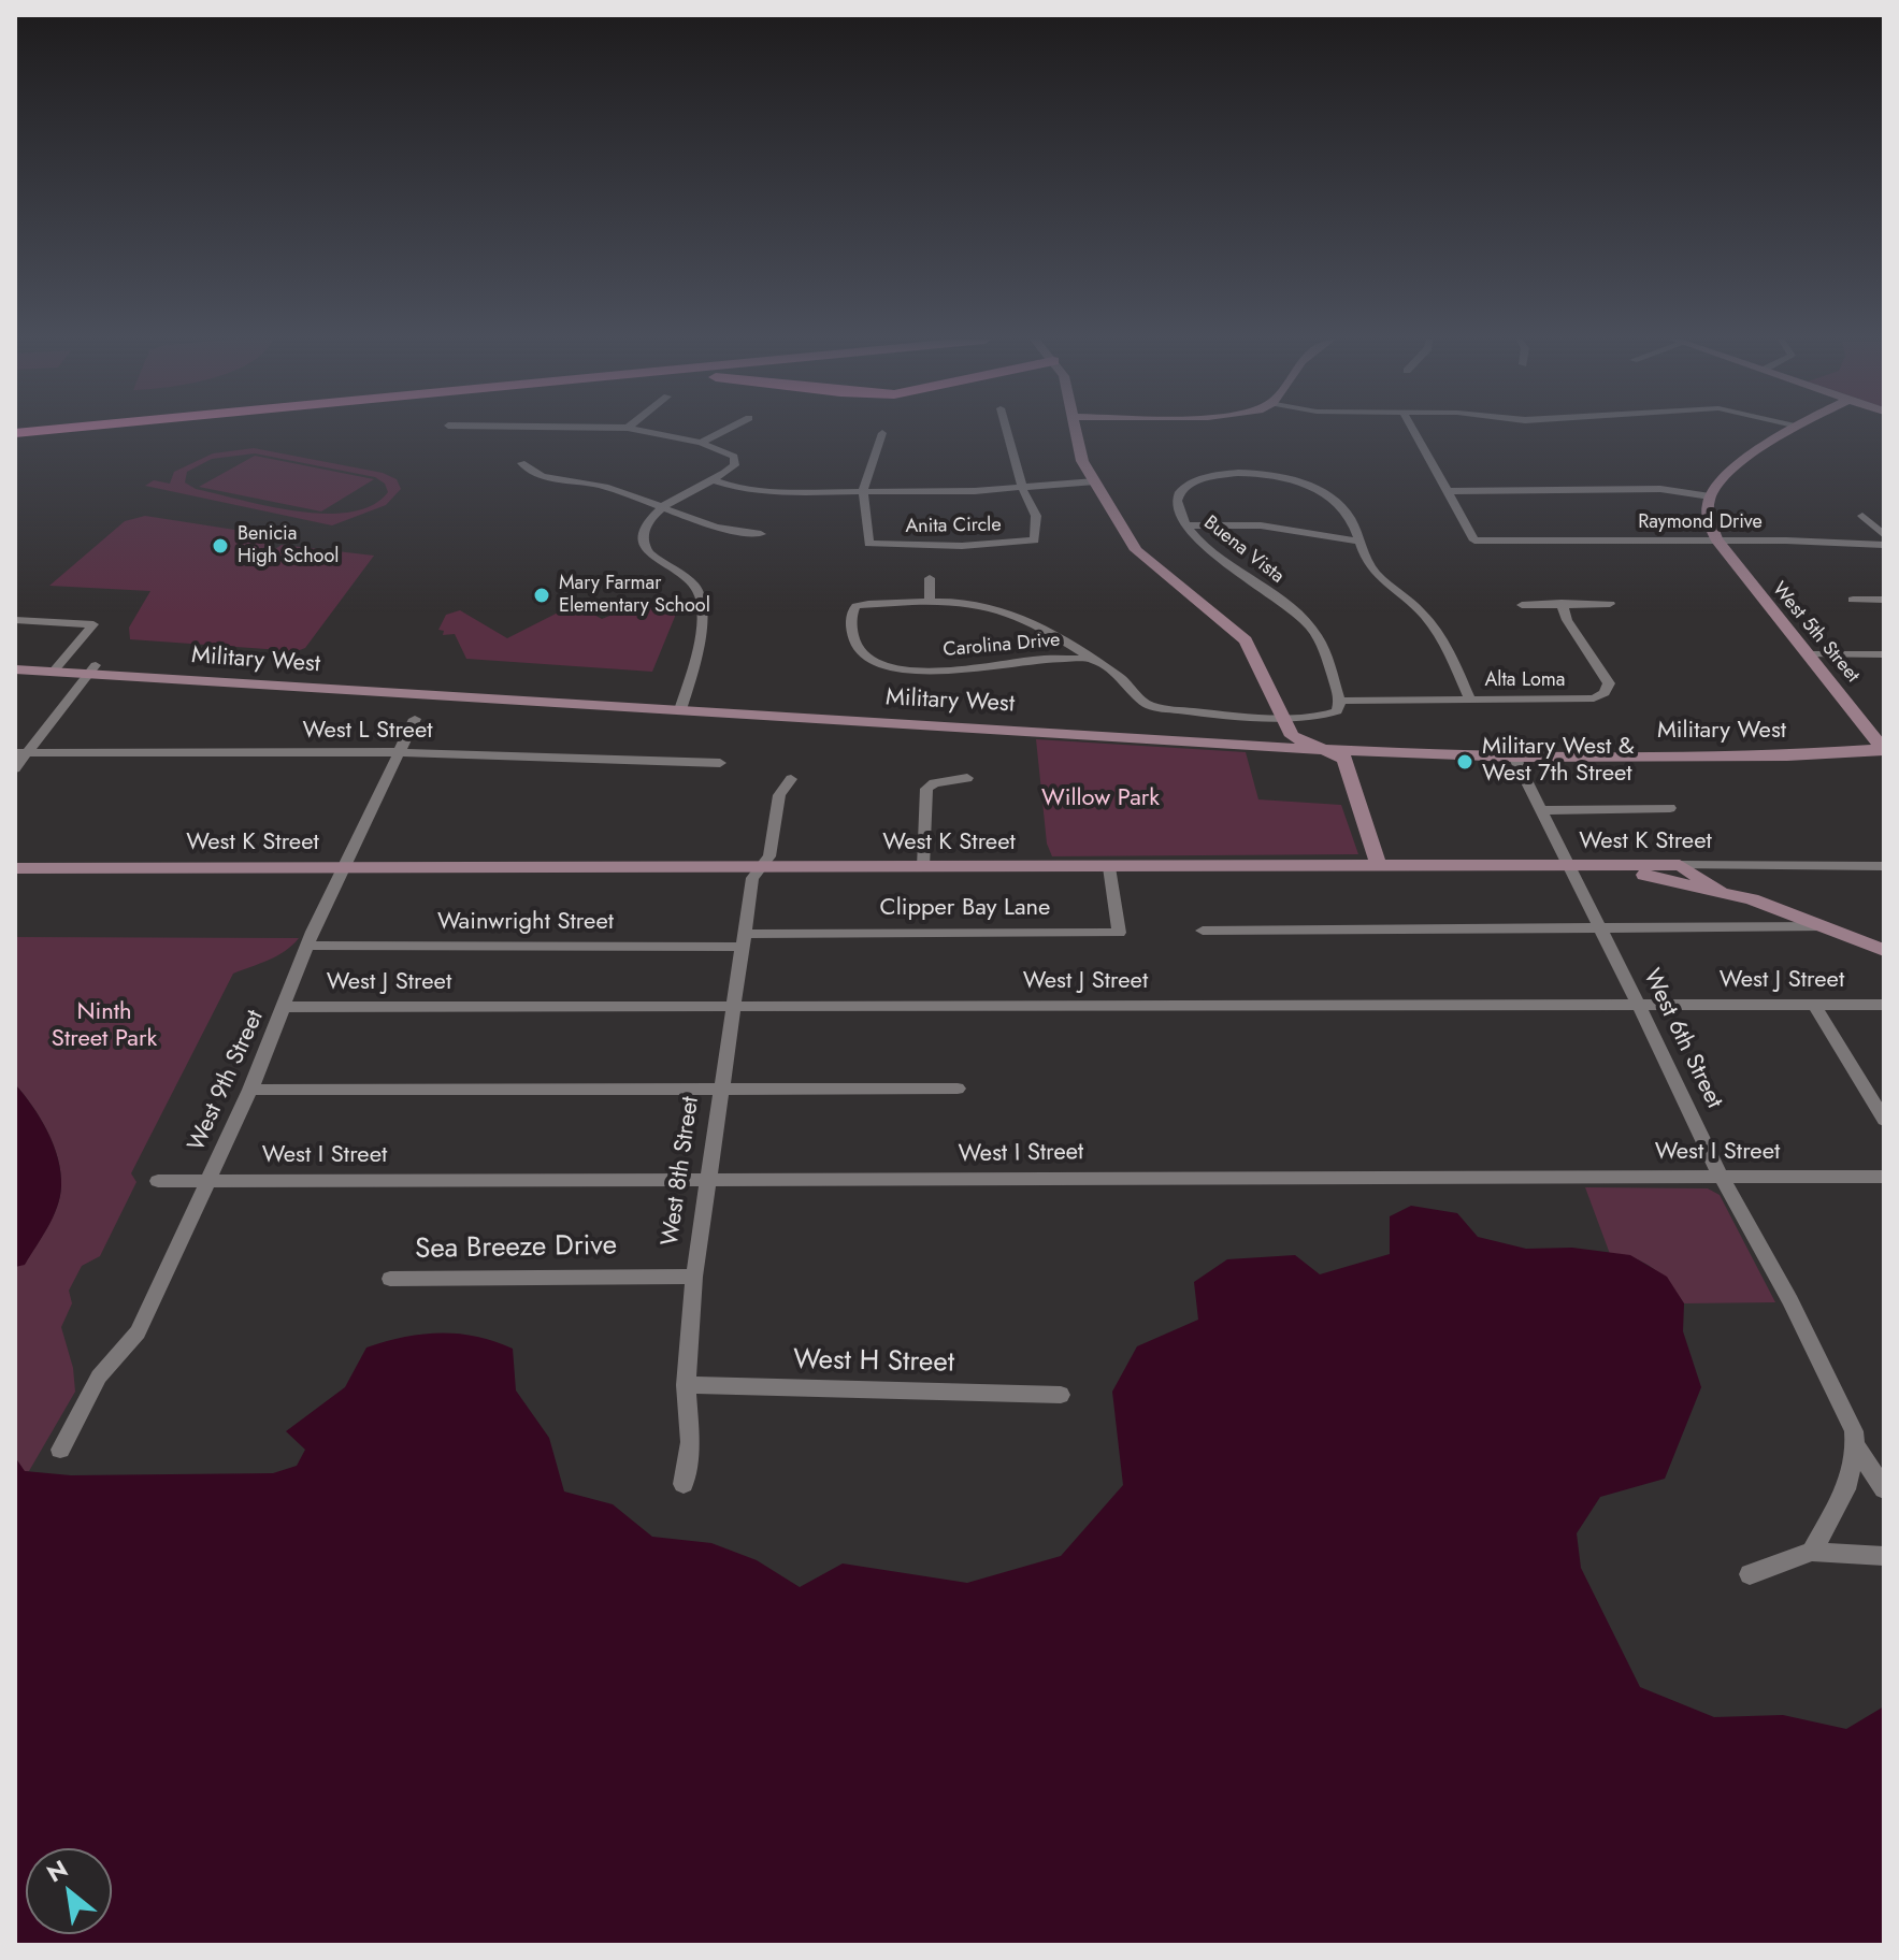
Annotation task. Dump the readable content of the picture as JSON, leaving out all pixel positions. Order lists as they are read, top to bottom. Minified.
{"streets":{"street":["Raymond Drive","Anita Circle","Buena Vista","West 5th Street","Carolina Drive","Military West","Alta Loma","West L Street","West K Street","Clipper Bay Lane","Wainwright Street","West J Street","West 6th Street","West 9th Street","West I Street","West 8th Street","Sea Breeze Drive","West H Street"]},"crossings":[["Raymond Drive","West 5th Street"],["Buena Vista","Alta Loma"],["West 5th Street","Military West"],["Military West","West 6th Street"],["West L Street","West 9th Street"],["West K Street","Clipper Bay Lane"],["West K Street","West 6th Street"],["West K Street","West 9th Street"],["West K Street","West 8th Street"],["Clipper Bay Lane","Wainwright Street"],["Clipper Bay Lane","West 8th Street"],["Wainwright Street","West 9th Street"],["Wainwright Street","West 8th Street"],["West J Street","West 6th Street"],["West J Street","West 9th Street"],["West J Street","West 8th Street"],["West 6th Street","West I Street"],["West 9th Street","West I Street"],["West I Street","West 8th Street"],["West 8th Street","Sea Breeze Drive"],["West 8th Street","West H Street"]],"parks":["Willow Park","Ninth Street Park"],"places":["Benicia High School","Mary Farmar Elementary School","Military West & West 7th Street"],"north":"top left"}
